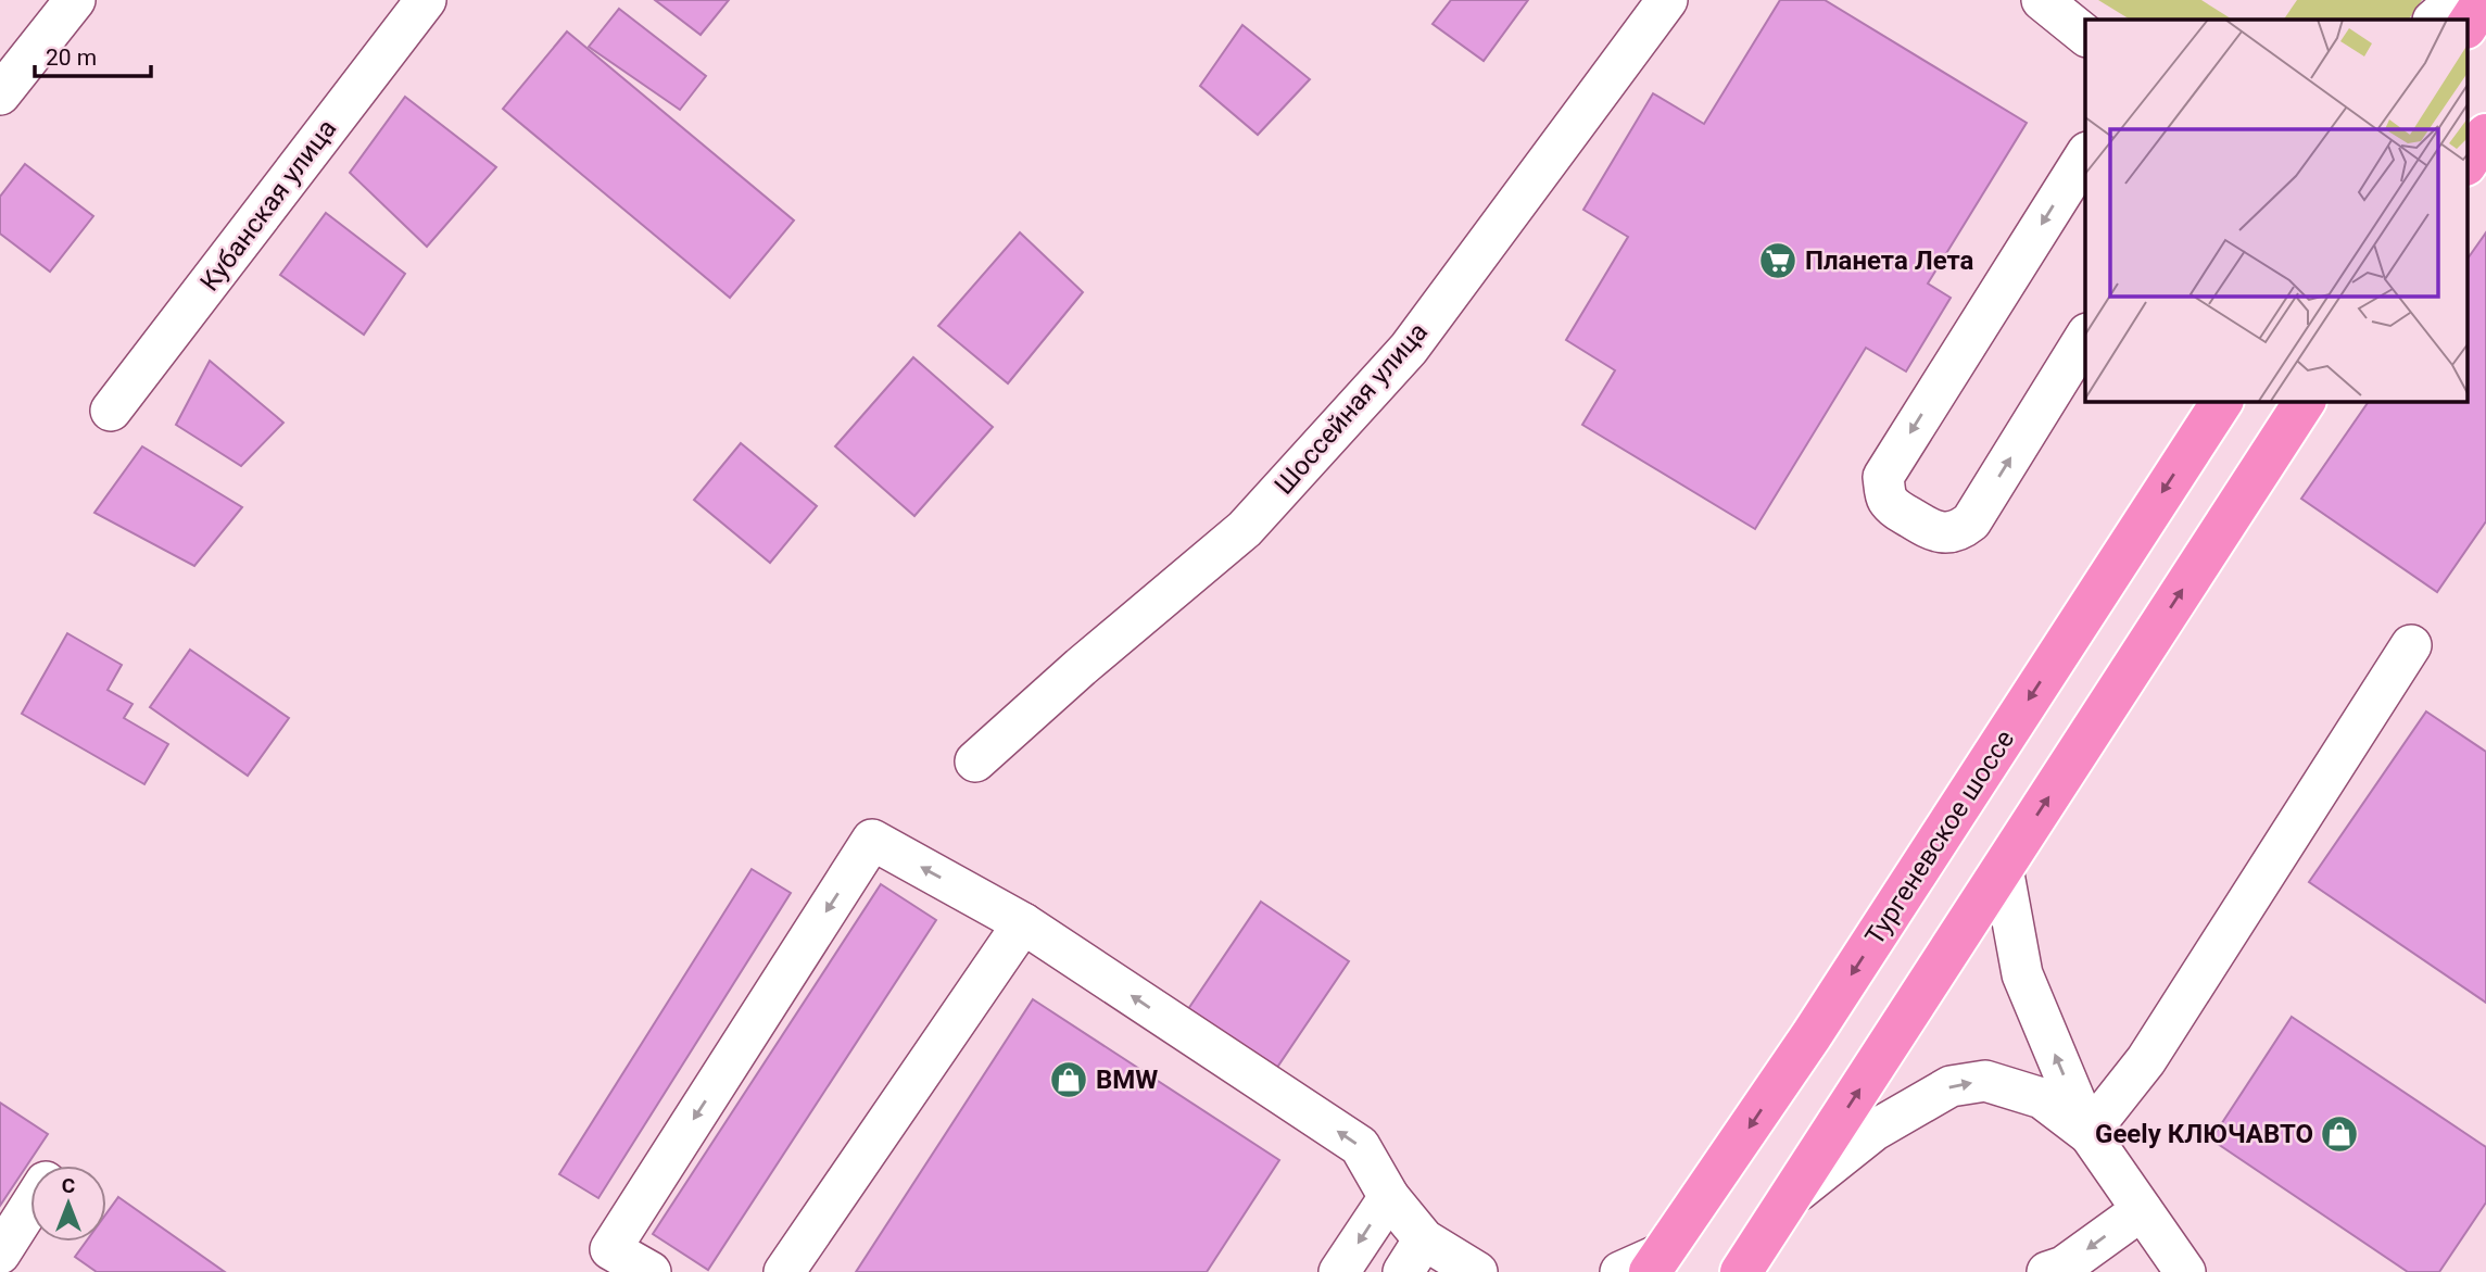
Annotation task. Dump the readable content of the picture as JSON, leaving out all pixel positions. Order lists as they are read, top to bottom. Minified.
{"streets":{"highway":["Тургеневское шоссе"],"street":["Кубанская улица","Шоссейная улица"]},"places":{"supermarket":["Планета Лета"],"shop":["BMW","Geely КЛЮЧАВТО"]},"scale_bar":"20 m","north":"top"}
